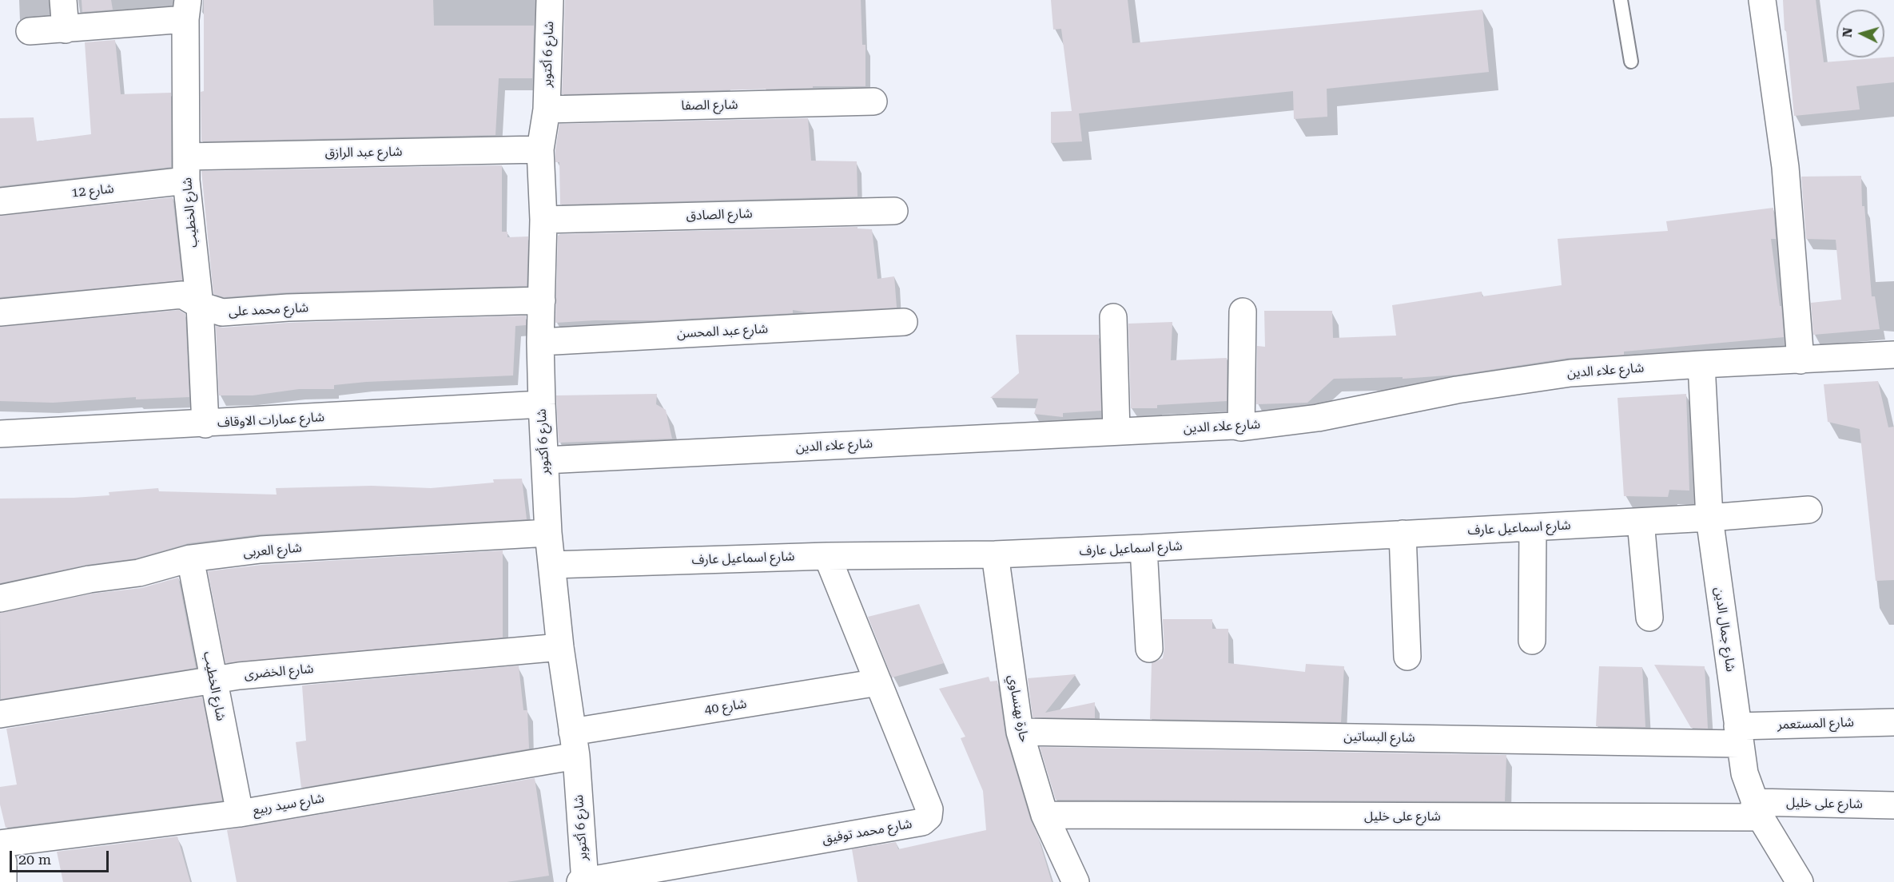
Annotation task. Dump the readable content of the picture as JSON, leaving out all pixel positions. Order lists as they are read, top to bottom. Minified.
{"streets":{"street":["شارع 6 أكتوبر","شارع الصفا","شارع عبد الرازق","شارع 12","شارع الخطيب","شارع الصادق","شارع محمد على","شارع عبد المحسن","شارع علاء الدين","شارع عمارات الاوقاف","شارع اسماعيل عارف","شارع العربى","شارع جمال الدين","شارع الخضرى","شارع 40","حارة بهنساوي","شارع المستعمر","شارع البساتين","شارع على خليل","شارع سيد ربيع","شارع محمد توفيق"]},"crossings":[["شارع 6 أكتوبر","شارع الصفا"],["شارع 6 أكتوبر","شارع عبد الرازق"],["شارع 6 أكتوبر","شارع الصادق"],["شارع 6 أكتوبر","شارع محمد على"],["شارع 6 أكتوبر","شارع عبد المحسن"],["شارع 6 أكتوبر","شارع علاء الدين"],["شارع 6 أكتوبر","شارع عمارات الاوقاف"],["شارع 6 أكتوبر","شارع اسماعيل عارف"],["شارع 6 أكتوبر","شارع العربى"],["شارع 6 أكتوبر","شارع الخضرى"],["شارع 6 أكتوبر","شارع 40"],["شارع 6 أكتوبر","شارع سيد ربيع"],["شارع 6 أكتوبر","شارع محمد توفيق"],["شارع عبد الرازق","شارع 12"],["شارع عبد الرازق","شارع الخطيب"],["شارع 12","شارع الخطيب"],["شارع الخطيب","شارع محمد على"],["شارع الخطيب","شارع عمارات الاوقاف"],["شارع الخطيب","شارع العربى"],["شارع الخطيب","شارع الخضرى"],["شارع الخطيب","شارع سيد ربيع"],["شارع علاء الدين","شارع جمال الدين"],["شارع اسماعيل عارف","شارع جمال الدين"],["شارع اسماعيل عارف","حارة بهنساوي"],["شارع اسماعيل عارف","شارع محمد توفيق"],["شارع جمال الدين","شارع المستعمر"],["شارع جمال الدين","شارع البساتين"],["شارع جمال الدين","شارع على خليل"],["شارع 40","شارع سيد ربيع"],["شارع 40","شارع محمد توفيق"],["حارة بهنساوي","شارع البساتين"],["حارة بهنساوي","شارع على خليل"],["شارع المستعمر","شارع البساتين"]],"scale_bar":"20 m","north":"left"}
